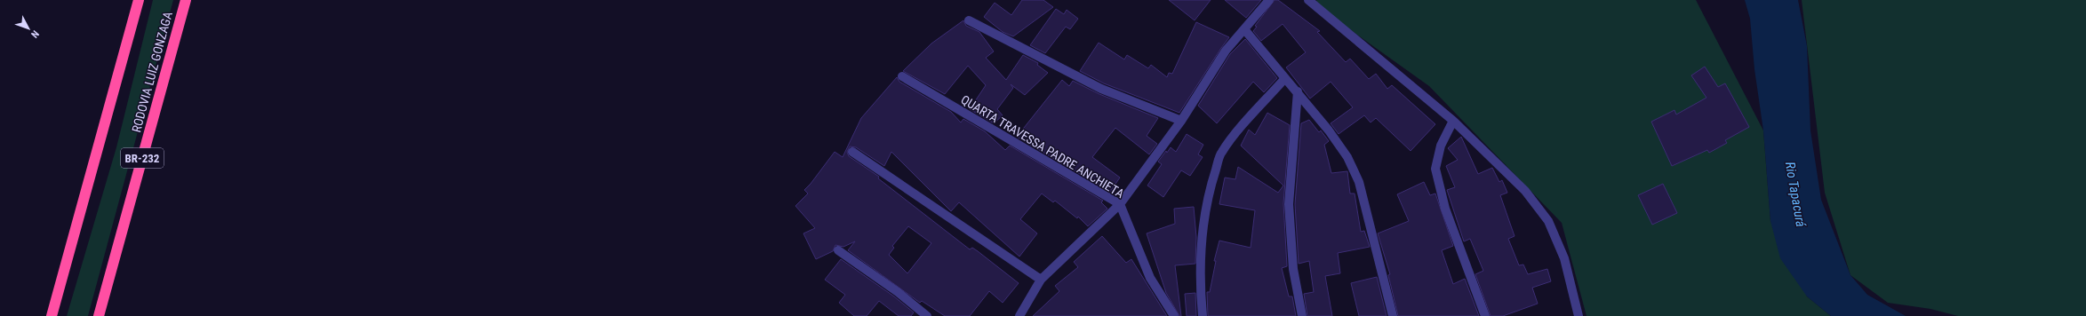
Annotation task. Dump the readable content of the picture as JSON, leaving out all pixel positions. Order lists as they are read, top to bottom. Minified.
{"streets":{"highway":["RODOVIA LUIZ GONZAGA","BR-232"],"street":["QUARTA TRAVESSA PADRE ANCHIETA"]},"water":["Rio Tapacurá"],"north":"bottom right"}
